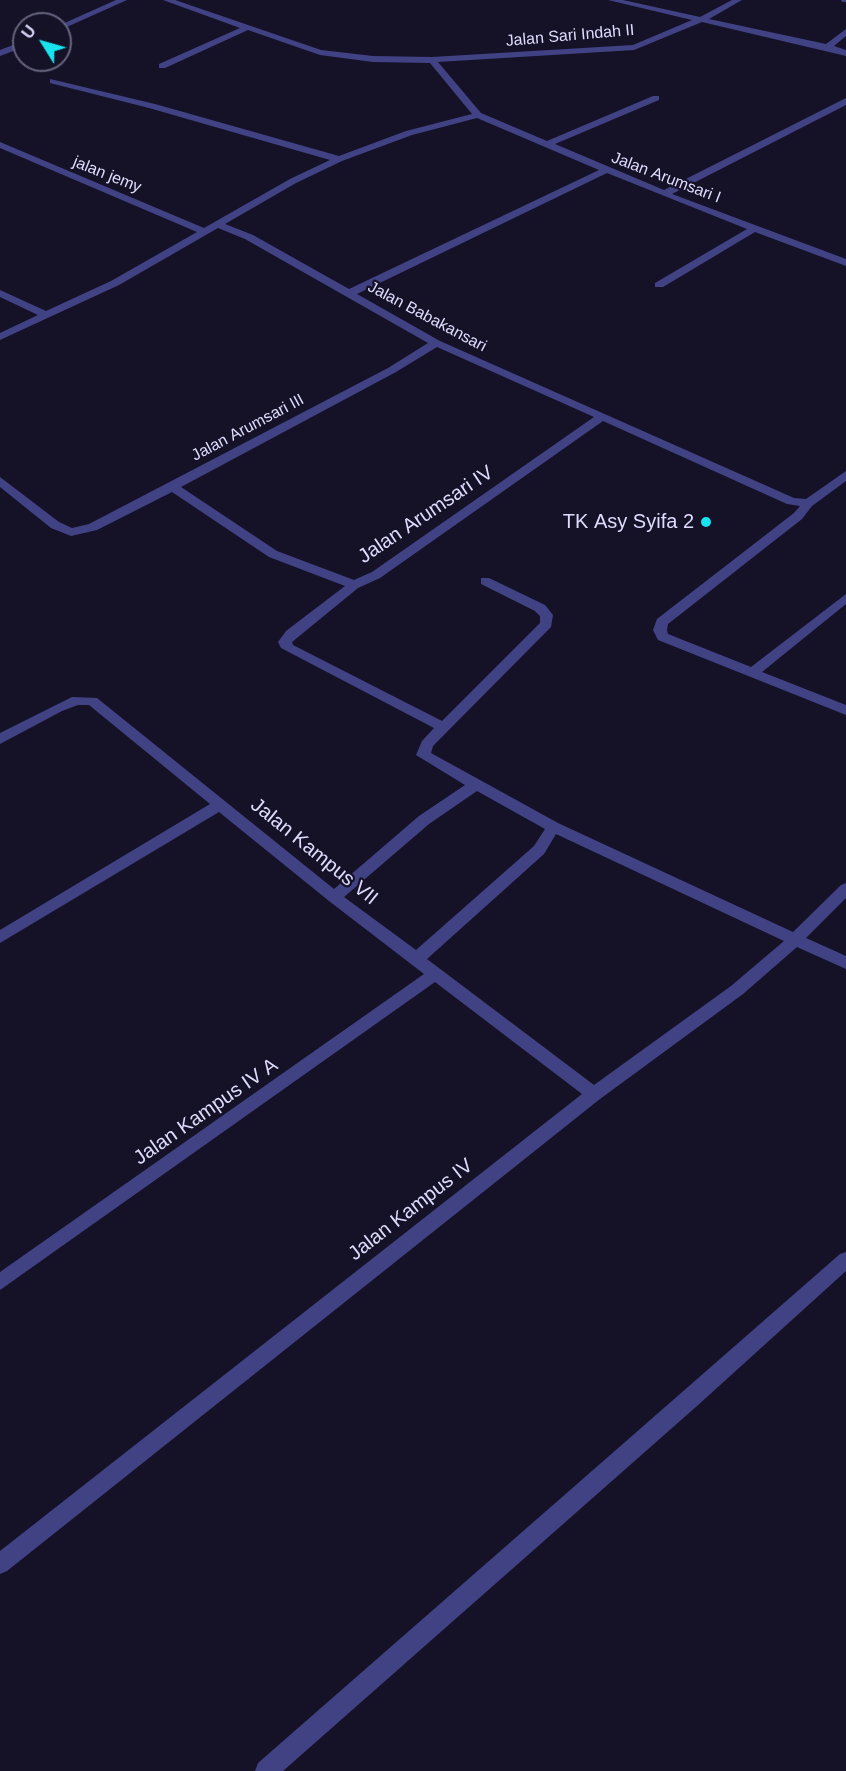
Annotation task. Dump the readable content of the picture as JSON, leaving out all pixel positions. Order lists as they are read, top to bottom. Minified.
{"streets":{"street":["Jalan Sari Indah II","jalan jemy","Jalan Arumsari I","Jalan Babakansari","Jalan Arumsari III","Jalan Arumsari IV","Jalan Kampus VII","Jalan Kampus IV A","Jalan Kampus IV"]},"crossings":[["Jalan Babakansari","Jalan Arumsari III"],["Jalan Babakansari","Jalan Arumsari IV"],["Jalan Arumsari III","Jalan Arumsari IV"],["Jalan Kampus VII","Jalan Kampus IV A"],["Jalan Kampus VII","Jalan Kampus IV"]],"places":["TK Asy Syifa 2"],"north":"top left"}
